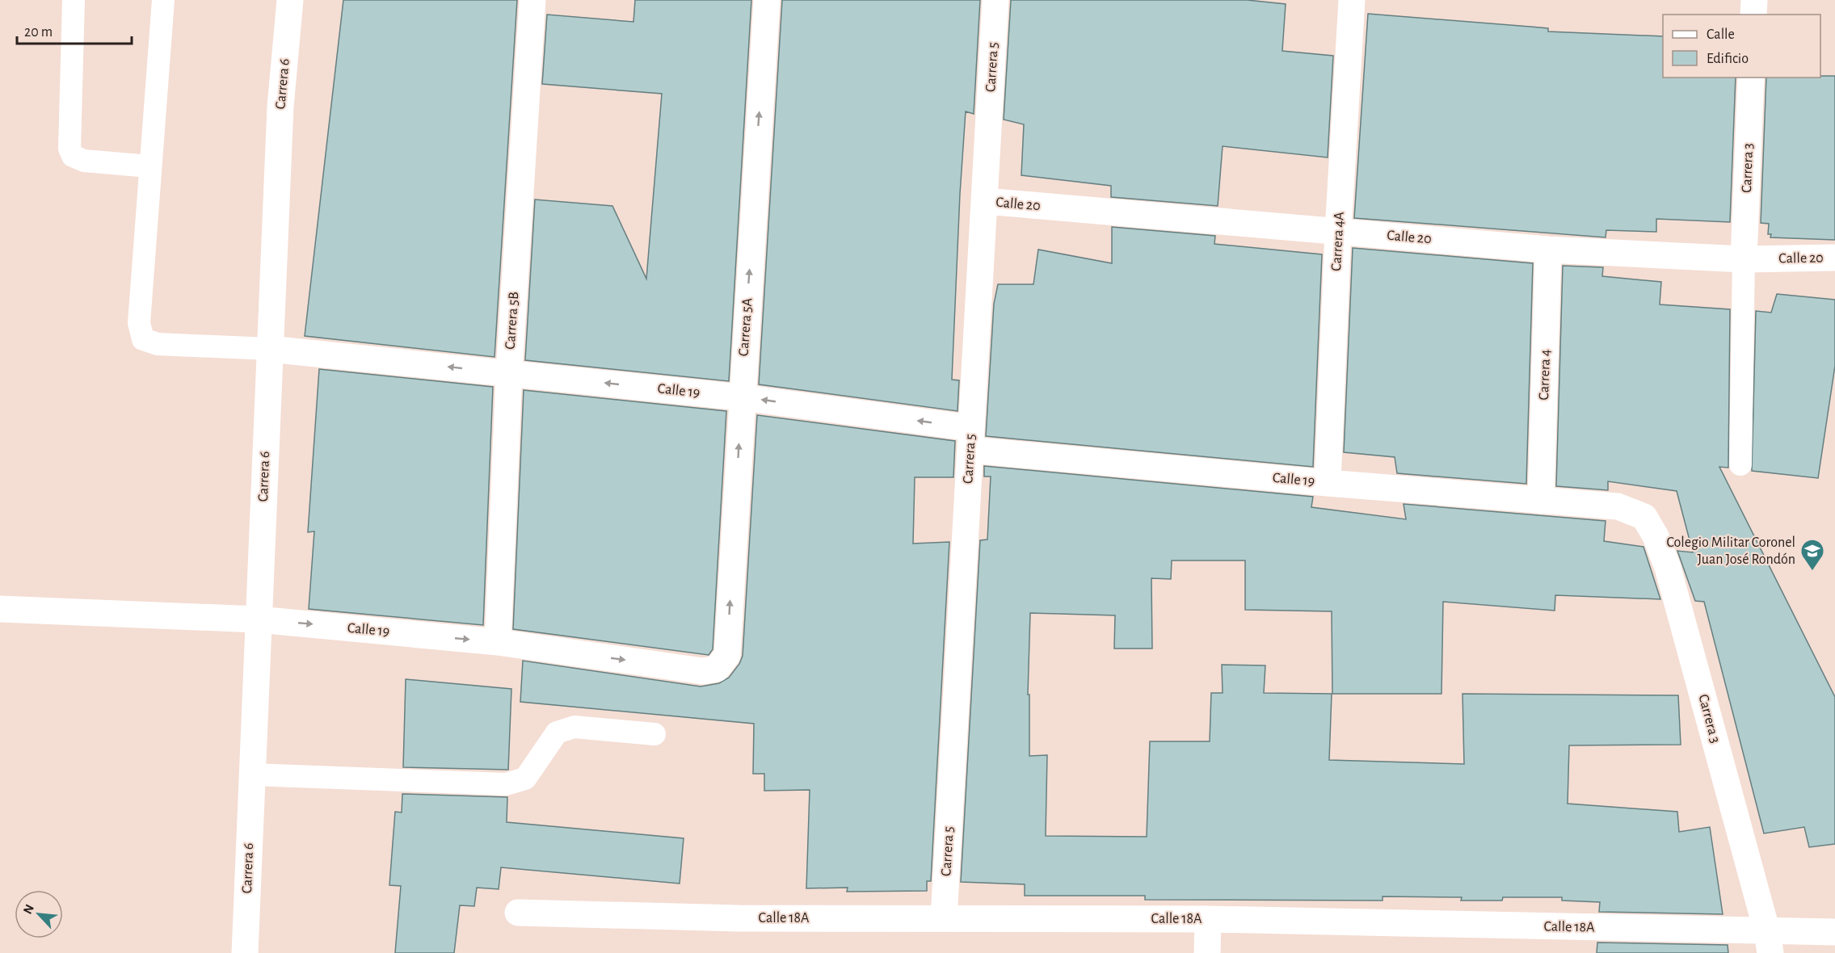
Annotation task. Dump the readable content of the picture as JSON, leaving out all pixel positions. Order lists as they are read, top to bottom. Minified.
{"streets":{"street":["Carrera 5","Carrera 6","Carrera 3","Calle 20","Carrera 4A","Carrera 5B","Carrera 5A","Carrera 4","Calle 19","Calle 18A"]},"crossings":[["Carrera 5","Calle 20"],["Carrera 5","Calle 19"],["Carrera 5","Calle 18A"],["Carrera 6","Calle 19"],["Carrera 3","Calle 20"],["Carrera 3","Calle 19"],["Carrera 3","Calle 18A"],["Calle 20","Carrera 4A"],["Calle 20","Carrera 4"],["Carrera 4A","Calle 19"],["Carrera 5B","Calle 19"],["Carrera 5A","Calle 19"],["Carrera 4","Calle 19"]],"one_way":["Carrera 5A"],"places":{"school or university":["Colegio Militar Coronel Juan José Rondón"]},"legend":["Calle","Edificio"],"scale_bar":"20 m","north":"top left"}
